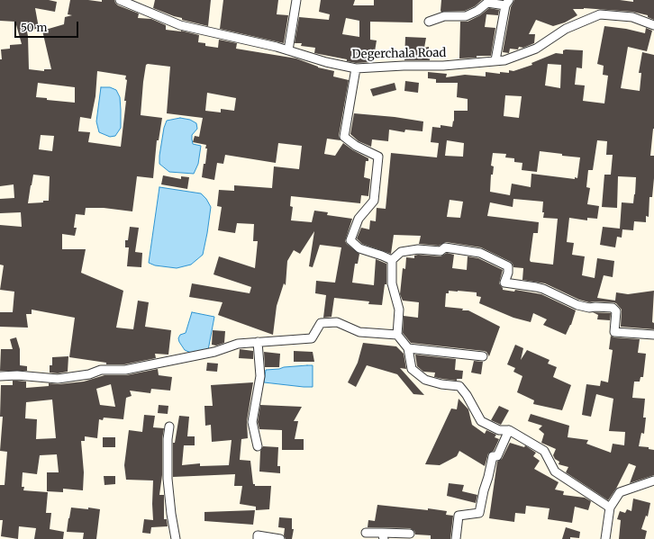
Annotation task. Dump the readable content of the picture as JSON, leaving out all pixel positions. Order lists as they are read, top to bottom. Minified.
{"streets":{"street":["Degerchala Road"]},"scale_bar":"50 m"}
